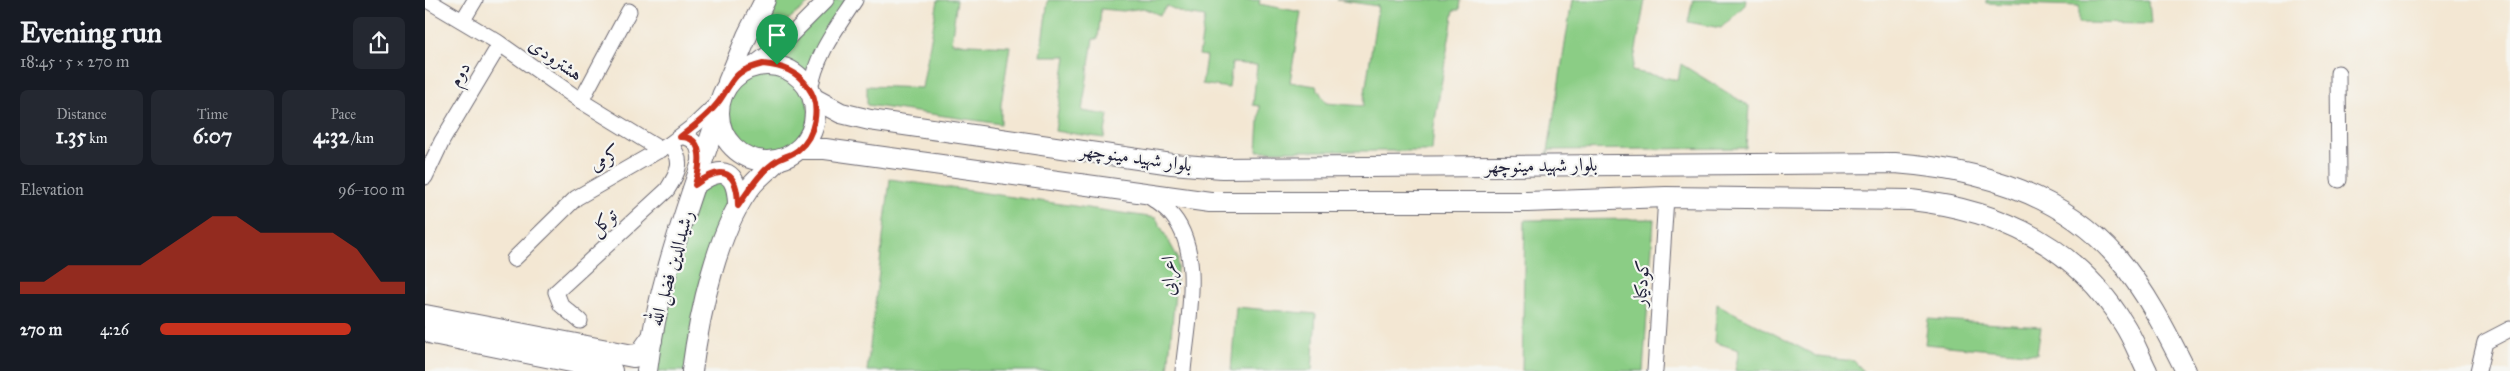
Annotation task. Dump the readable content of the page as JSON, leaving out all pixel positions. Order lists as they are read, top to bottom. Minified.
{"streets":{"main road":["بلوار شهید مینوچهر","رشیدالدین فضل الله"],"street":["هشترودی","دوم","کرمی","توکل","اعرابی","کودکیار"]},"crossings":[["هشترودی","دوم"],["هشترودی","کرمی"],["هشترودی","توکل"],["هشترودی","رشیدالدین فضل الله"],["بلوار شهید مینوچهر","کرمی"],["بلوار شهید مینوچهر","رشیدالدین فضل الله"],["بلوار شهید مینوچهر","اعرابی"],["بلوار شهید مینوچهر","کودکیار"],["کرمی","توکل"],["کرمی","رشیدالدین فضل الله"]],"page":{"heading":["Evening run","18:45 · 5 × 270 m"],"stats":[["Distance","1.35 km"],["Time","6:07"],["Pace","4:32 /km"]],"chart":["Elevation","96–100 m"],"list":[{"name":"270 m","note":"4:26"}]}}
